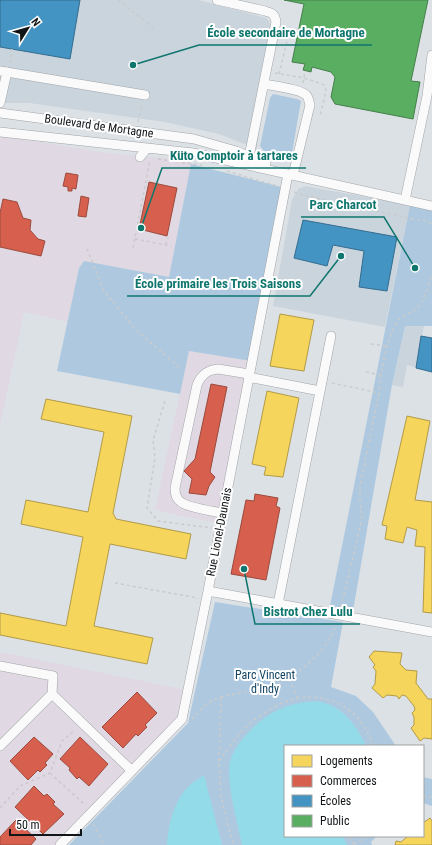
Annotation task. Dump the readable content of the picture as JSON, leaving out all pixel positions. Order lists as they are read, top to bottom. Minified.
{"streets":{"street":["Boulevard de Mortagne","Rue Lionel-Daunais"]},"crossings":[["Boulevard de Mortagne","Rue Lionel-Daunais"]],"parks":["Parc Vincent d'Indy"],"places":["École secondaire de Mortagne","Küto Comptoir à tartares","École primaire les Trois Saisons","Parc Charcot","Bistrot Chez Lulu"],"legend":["Logements","Commerces","Écoles","Public"],"scale_bar":"50 m","north":"top right"}
